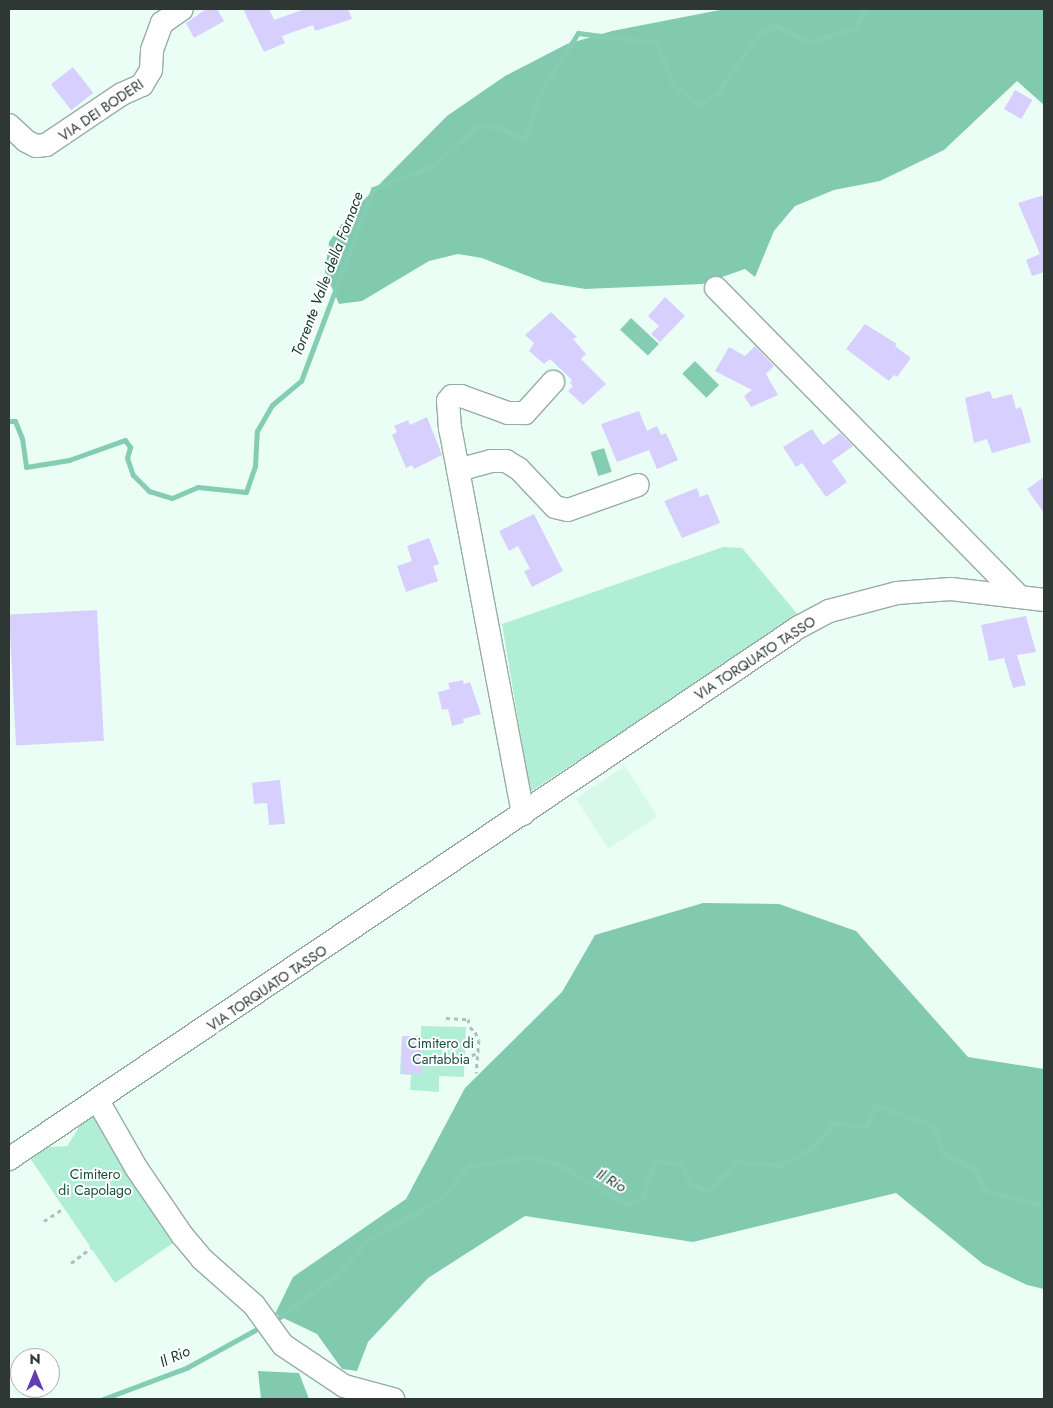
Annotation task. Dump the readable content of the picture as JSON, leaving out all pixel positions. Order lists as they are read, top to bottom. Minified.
{"streets":{"street":["VIA DEI BODERI","VIA TORQUATO TASSO"]},"water":["Torrente Valle della Fornace","Il Rio"],"parks":["Cimitero di Cartabbia","Cimitero di Capolago"],"north":"top"}
